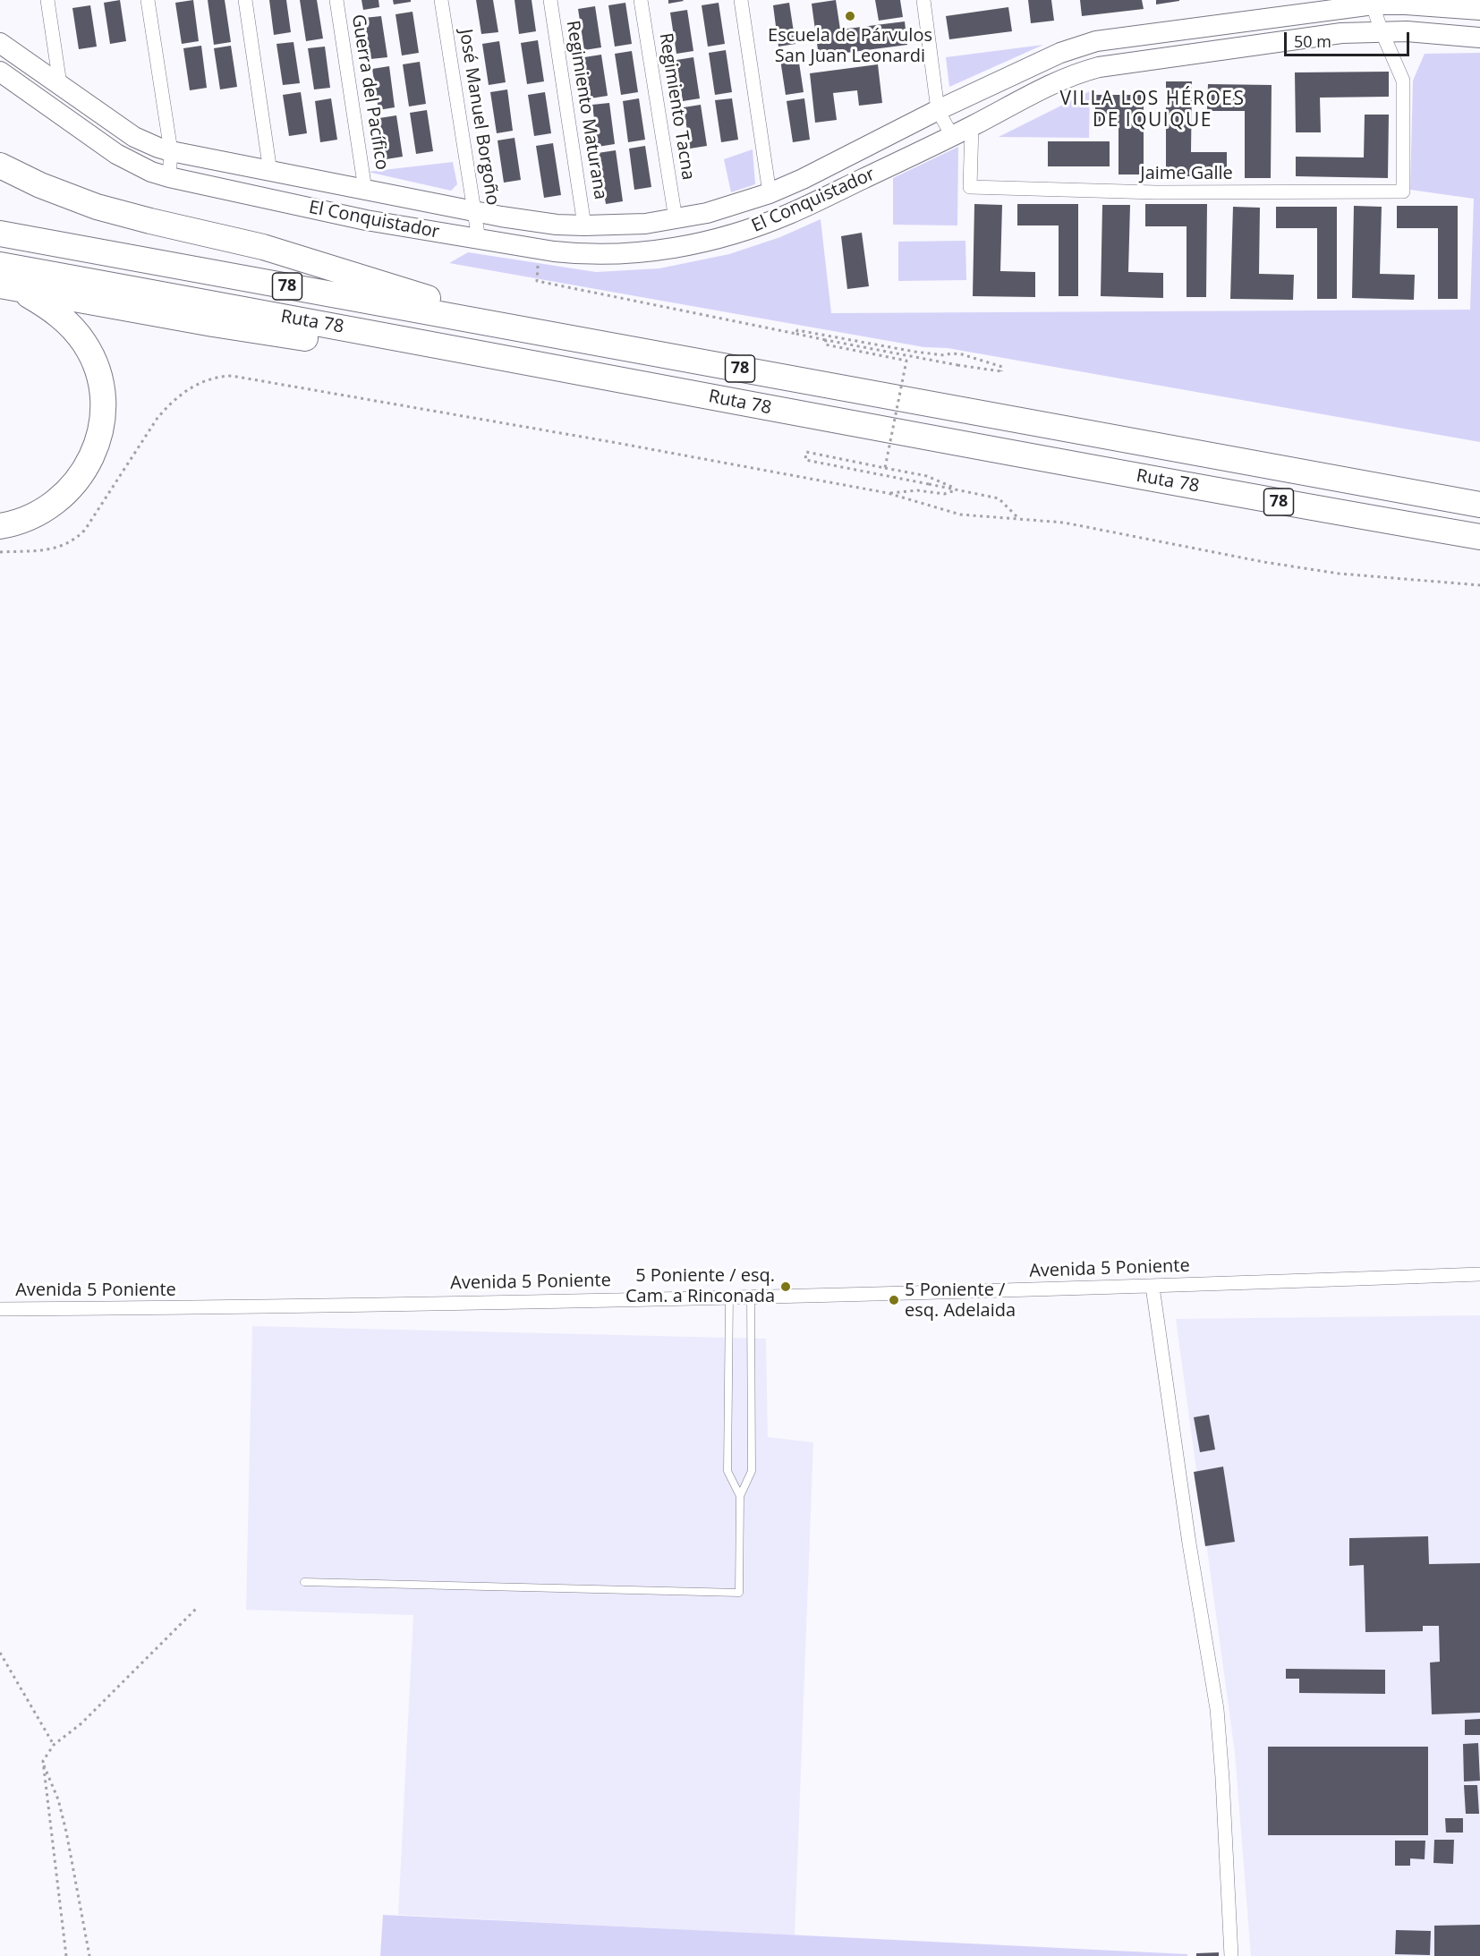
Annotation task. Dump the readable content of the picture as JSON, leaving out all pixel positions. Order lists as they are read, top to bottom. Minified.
{"streets":{"highway":["78","Ruta 78"],"main road":["El Conquistador"],"street":["Guerra del Pacífico","Regimiento Tacna","Regimiento Maturana","José Manuel Borgoño","Jaime Galle","Avenida 5 Poniente"]},"crossings":[["Guerra del Pacífico","El Conquistador"],["Regimiento Tacna","El Conquistador"],["Regimiento Maturana","El Conquistador"],["José Manuel Borgoño","El Conquistador"],["Jaime Galle","El Conquistador"]],"districts":["VILLA LOS HÉROES DE IQUIQUE"],"places":["Escuela de Párvulos San Juan Leonardi","5 Poniente / esq. Cam. a Rinconada","5 Poniente / esq. Adelaida"],"scale_bar":"50 m"}
